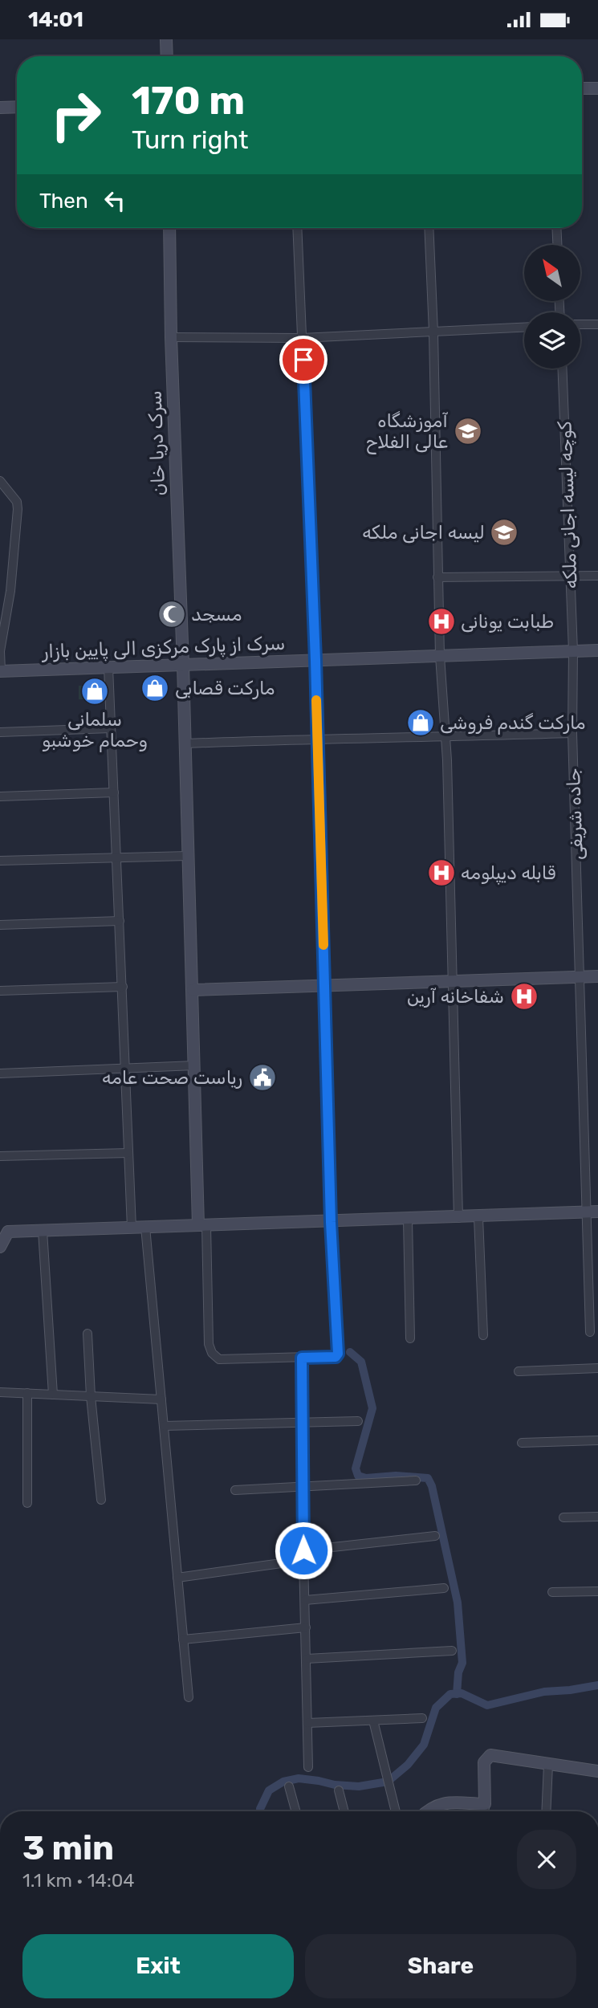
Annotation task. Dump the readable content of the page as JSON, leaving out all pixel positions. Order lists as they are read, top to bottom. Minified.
{"streets":{"street":["سرک دریا خان","کوچه لیسه اجانی ملکه","سرک از پارک مرکزی الی پایین بازار","جاده شریفی"]},"crossings":[["سرک دریا خان","سرک از پارک مرکزی الی پایین بازار"],["کوچه لیسه اجانی ملکه","سرک از پارک مرکزی الی پایین بازار"],["کوچه لیسه اجانی ملکه","جاده شریفی"],["سرک از پارک مرکزی الی پایین بازار","جاده شریفی"]],"places":{"school or university":["آموزشگاه عالی الفلاح","لیسه اجانی ملکه"],"mosque":["مسجد"],"hospital":["طبابت یونانی","قابله دیپلومه","شفاخانه آرین"],"shop":["مارکت قصابی","سلمانی وحمام خوشبو","مارکت گندم فروشی"],"public building":["ریاست صحت عامه"]},"north":"top left","page":{"status":"14:01","turn":["170 m","Turn right"],"then":"Then","heading":["3 min","1.1 km · 14:04"],"buttons":["Exit","Share"]}}
